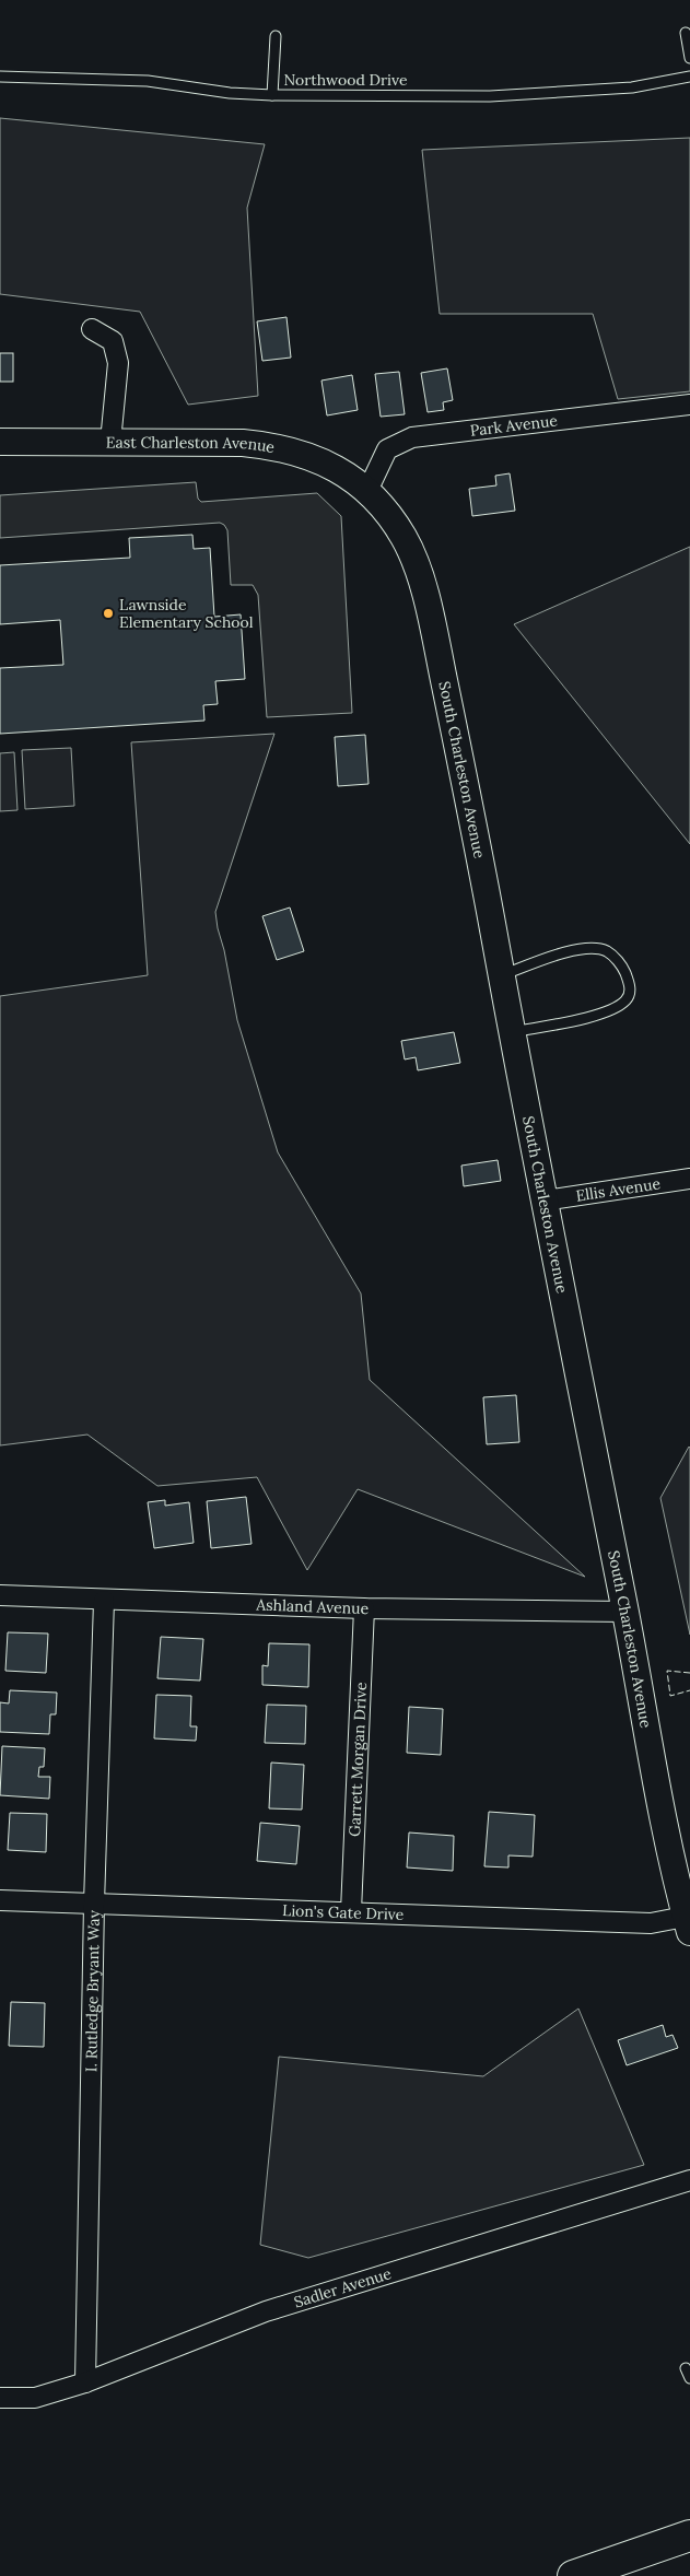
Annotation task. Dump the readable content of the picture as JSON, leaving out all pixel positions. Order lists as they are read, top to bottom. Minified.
{"streets":{"street":["Park Avenue","East Charleston Avenue","South Charleston Avenue","Ellis Avenue","Ashland Avenue","Garrett Morgan Drive","Lion's Gate Drive","I. Rutledge Bryant Way","Sadler Avenue"],"lane":["Northwood Drive"]},"crossings":[["Park Avenue","East Charleston Avenue"],["Park Avenue","South Charleston Avenue"],["East Charleston Avenue","South Charleston Avenue"],["South Charleston Avenue","Ellis Avenue"],["South Charleston Avenue","Ashland Avenue"],["South Charleston Avenue","Lion's Gate Drive"],["Ashland Avenue","Garrett Morgan Drive"],["Ashland Avenue","I. Rutledge Bryant Way"],["Garrett Morgan Drive","Lion's Gate Drive"],["Lion's Gate Drive","I. Rutledge Bryant Way"],["I. Rutledge Bryant Way","Sadler Avenue"]],"places":["Lawnside Elementary School"]}
